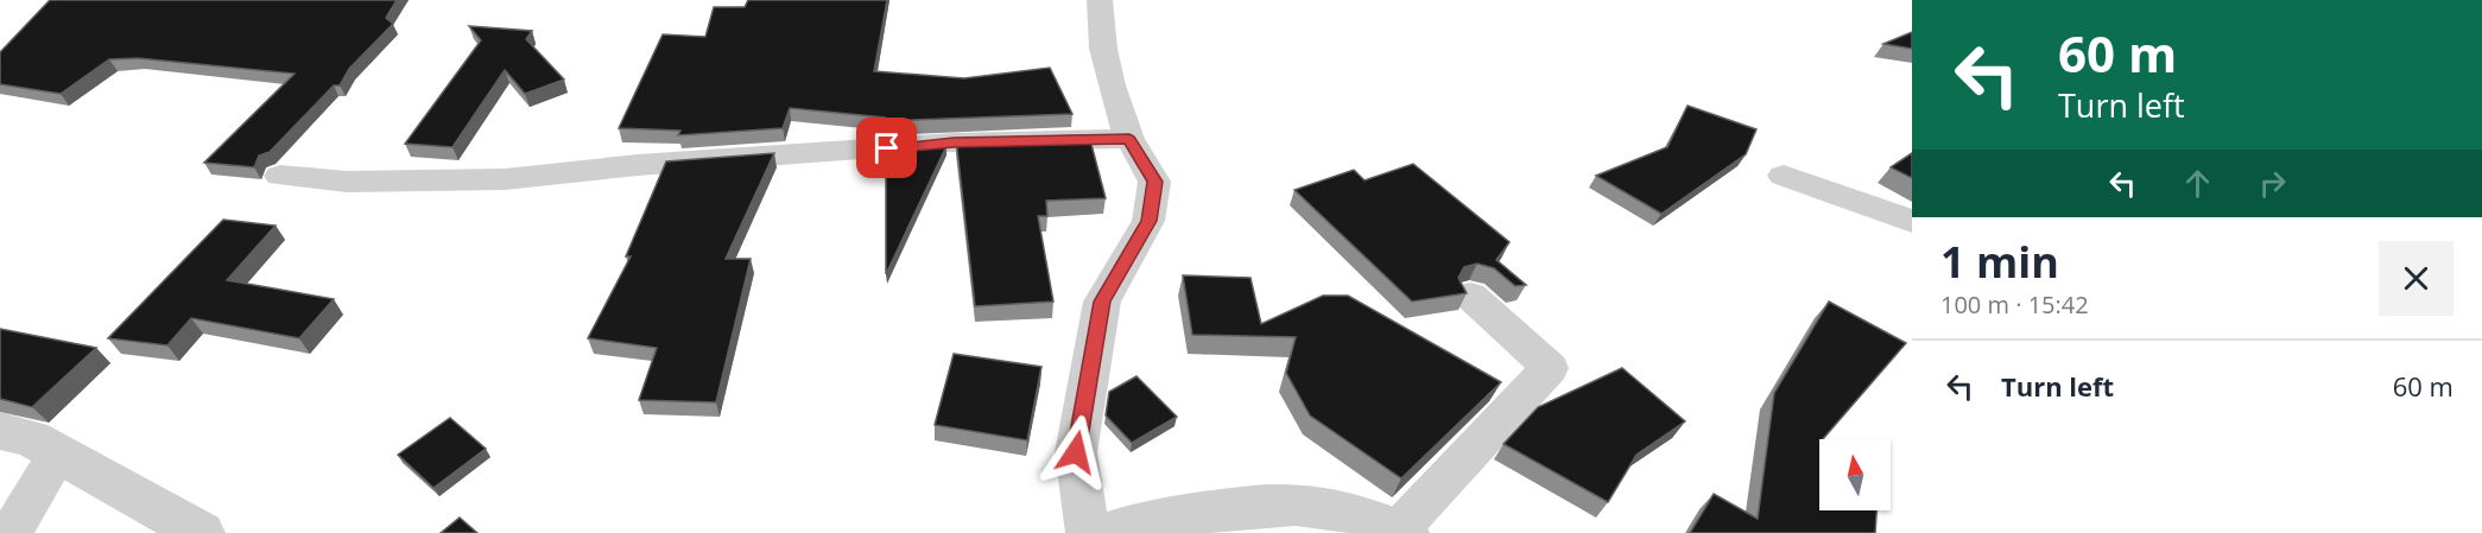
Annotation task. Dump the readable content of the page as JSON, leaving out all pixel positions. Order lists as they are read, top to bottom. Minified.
{"north":"top","page":{"turn":["60 m","Turn left"],"heading":["1 min","100 m · 15:42"],"list":[{"name":"Turn left","value":"60 m"}]}}
